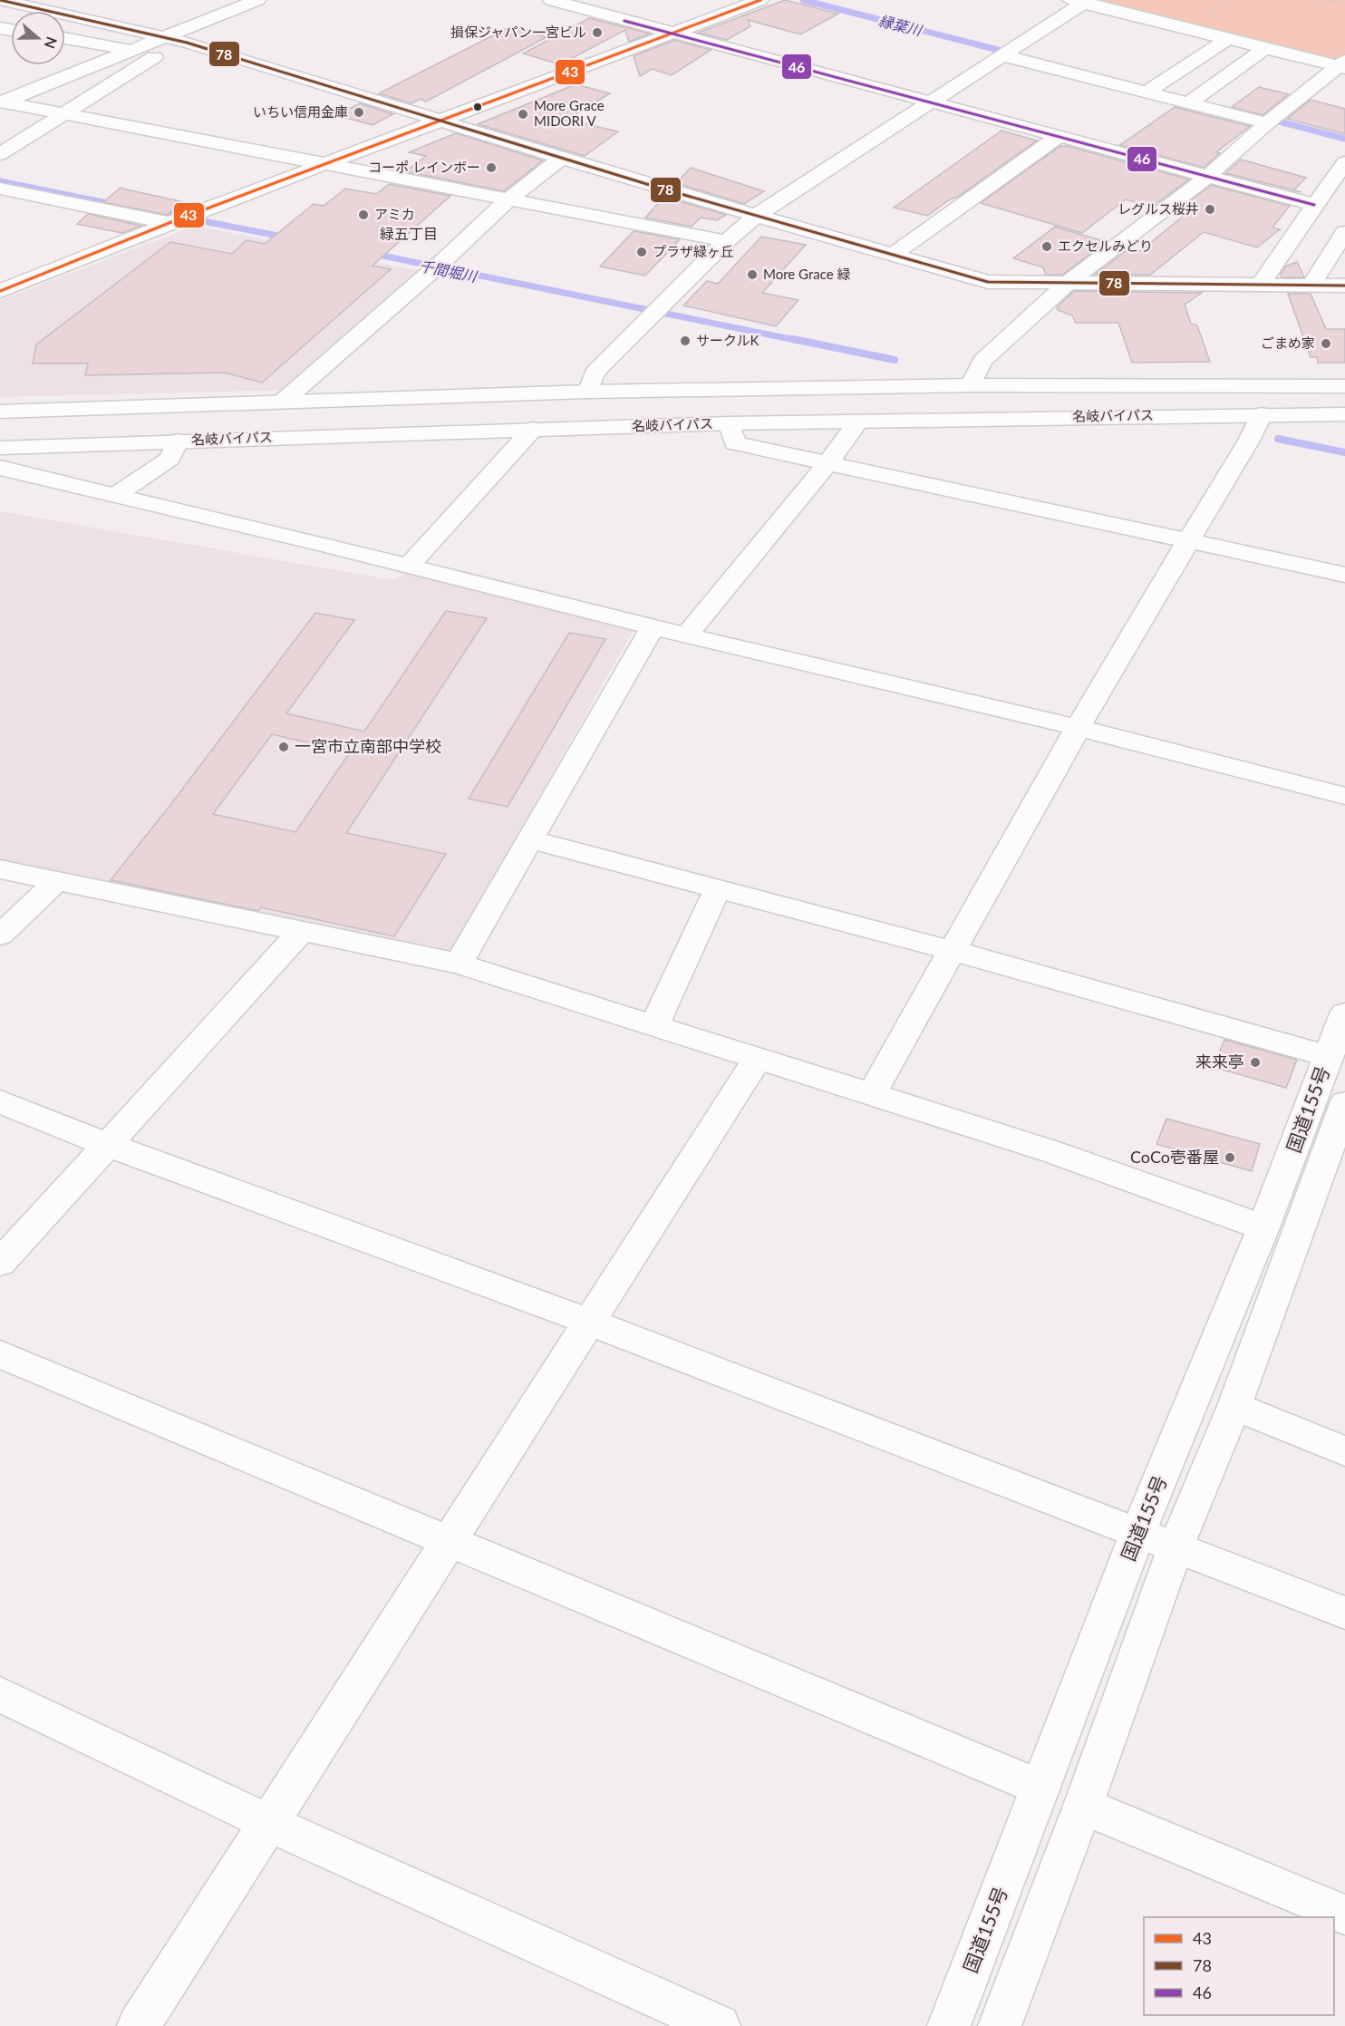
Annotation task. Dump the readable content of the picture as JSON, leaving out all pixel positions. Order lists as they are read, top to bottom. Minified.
{"streets":{"main road":["名岐バイパス","国道155号"]},"districts":["緑五丁目"],"water":["縁葉川","千間堀川"],"places":["損保ジャパン一宮ビル","いちい信用金庫","More Grace MIDORI V","コーポ レインボー","レグルス桜井","アミカ","エクセルみどり","プラザ緑ヶ丘","More Grace 緑","サークルK","ごまめ家","一宮市立南部中学校","来来亭","CoCo壱番屋"],"lines":["transit line 43","transit line 78","transit line 46"],"legend":["43","78","46"],"north":"right"}
